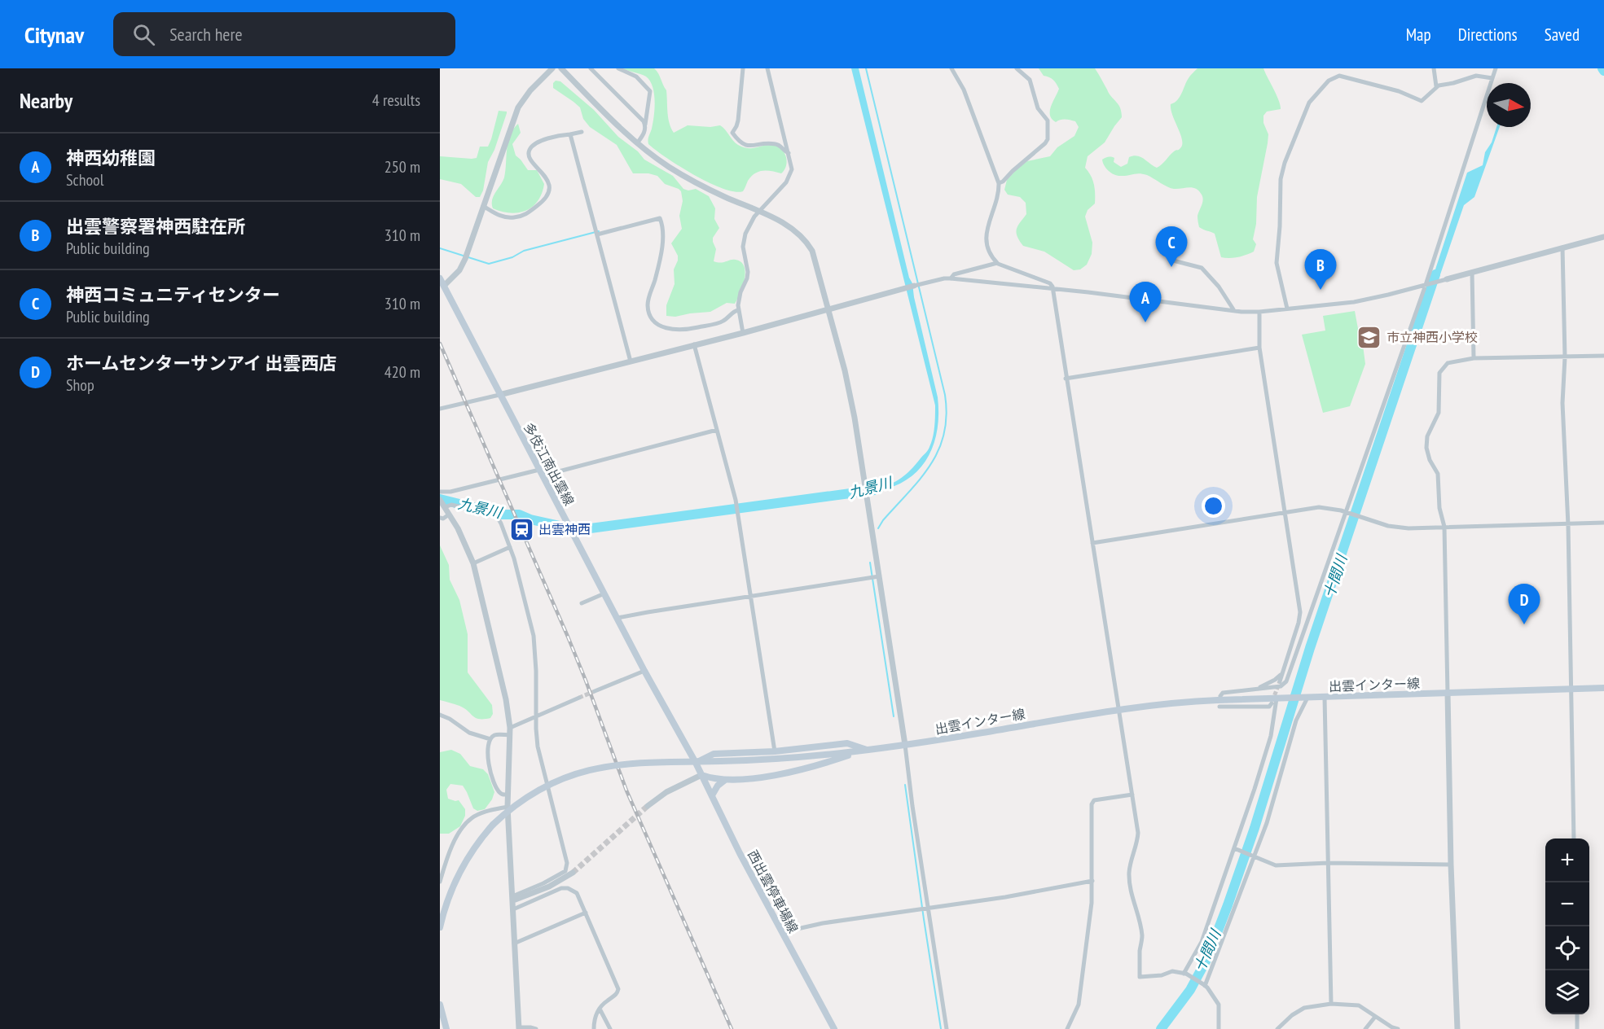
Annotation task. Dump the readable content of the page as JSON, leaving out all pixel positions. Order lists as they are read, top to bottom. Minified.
{"streets":{"main road":["多伎江南出雲線","出雲インター線","西出雲停車場線"]},"crossings":[["多伎江南出雲線","西出雲停車場線"]],"water":["九景川","十間川"],"places":{"school or university":["市立神西小学校"],"station":["出雲神西"]},"north":"right","page":{"header":"Citynav","search":"Search here","nav":["Map","Directions","Saved"],"heading":["Nearby","4 results"],"list":[{"mark":"A","name":"神西幼稚園","note":"School","value":"250 m"},{"mark":"B","name":"出雲警察署神西駐在所","note":"Public building","value":"310 m"},{"mark":"C","name":"神西コミュニティセンター","note":"Public building","value":"310 m"},{"mark":"D","name":"ホームセンターサンアイ 出雲西店","note":"Shop","value":"420 m"}],"pins":["C","B","A","D"],"map_buttons":["+","−"]}}
